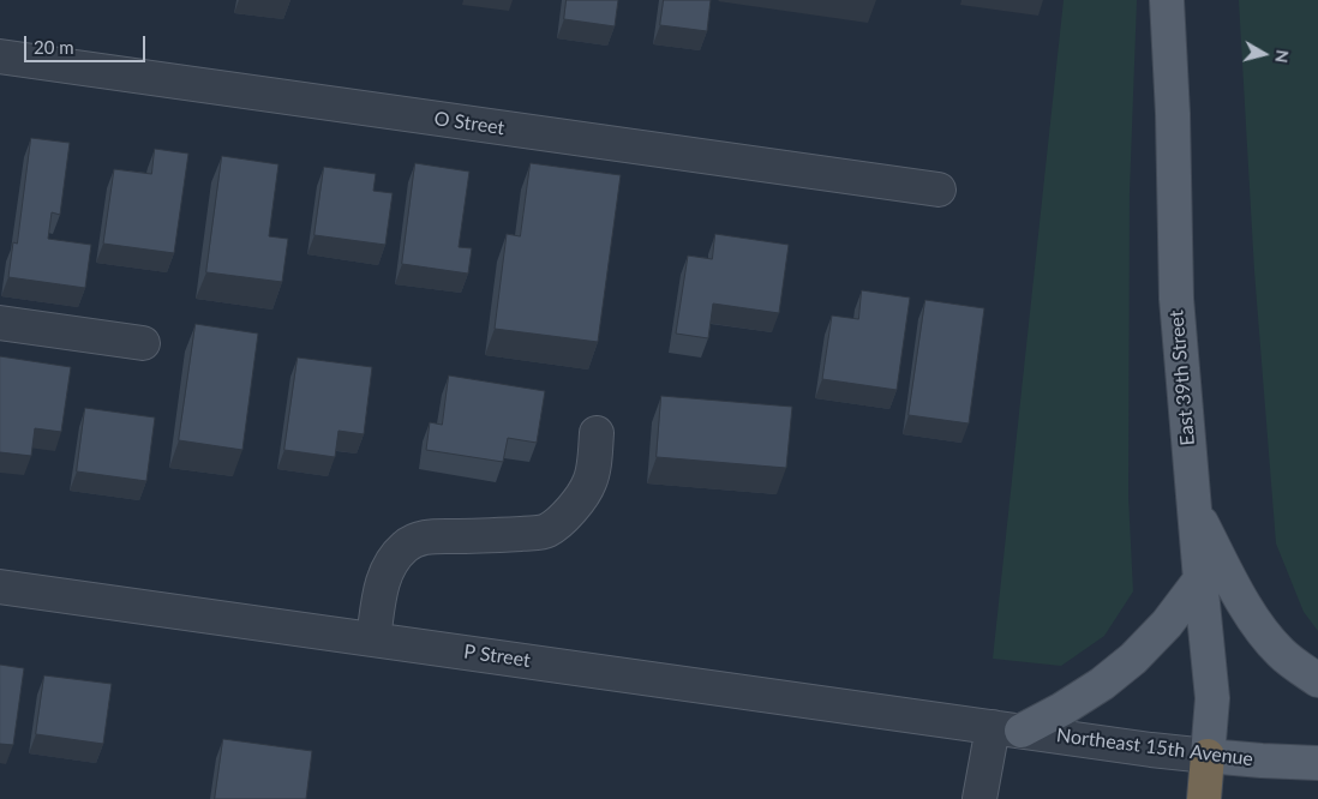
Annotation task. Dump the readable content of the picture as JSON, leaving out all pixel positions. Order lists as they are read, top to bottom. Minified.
{"streets":{"main road":["East 39th Street","Northeast 15th Avenue"],"street":["O Street","P Street"]},"crossings":[["East 39th Street","Northeast 15th Avenue"],["P Street","Northeast 15th Avenue"]],"scale_bar":"20 m","north":"right"}
